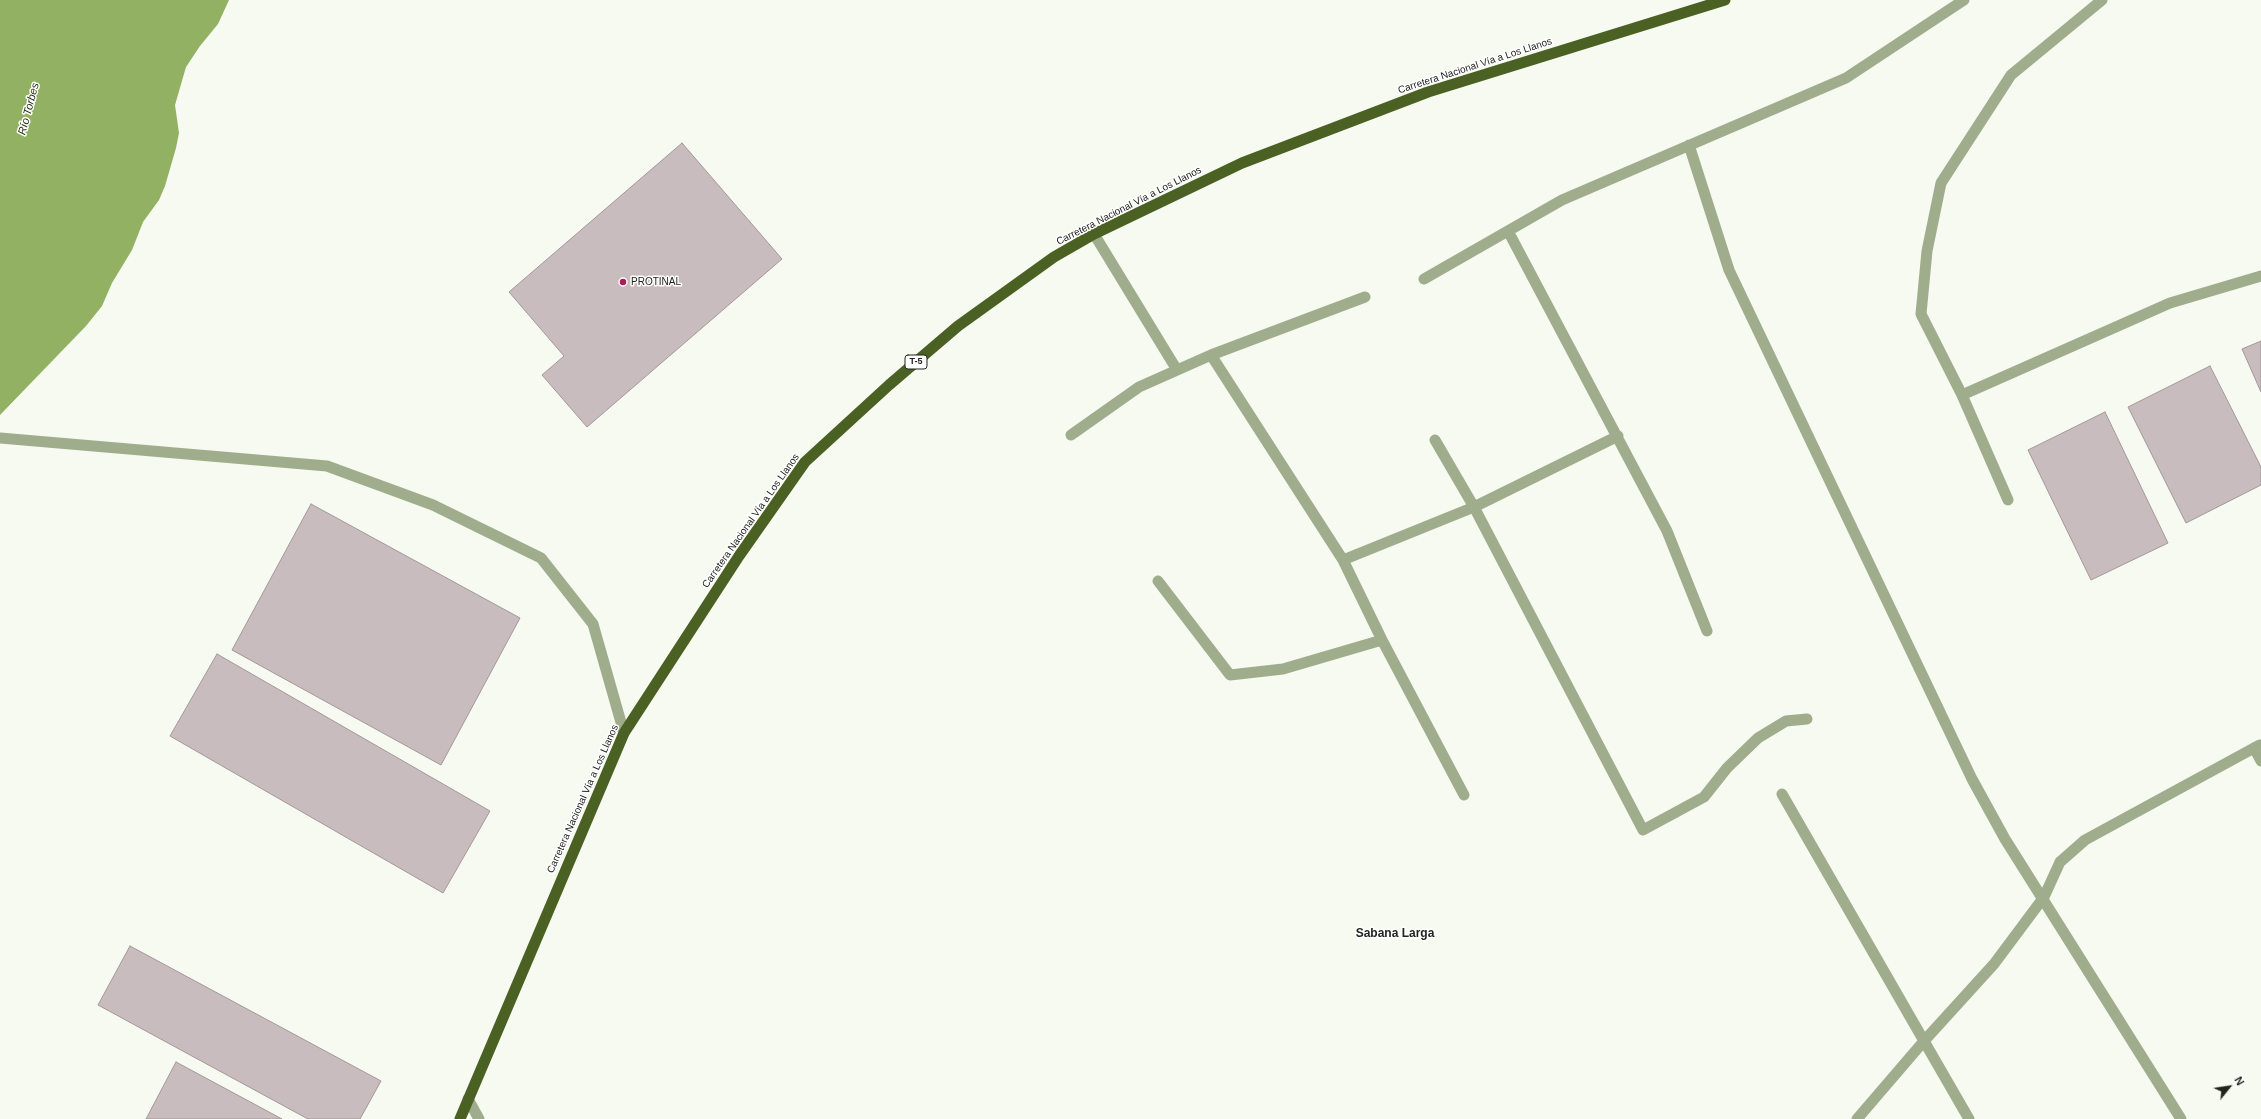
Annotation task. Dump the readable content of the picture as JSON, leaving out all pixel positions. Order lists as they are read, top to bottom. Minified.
{"streets":{"highway":["Carretera Nacional Vía a Los Llanos","T-5"]},"districts":["Sabana Larga"],"water":["Río Torbes"],"places":["PROTINAL"],"north":"top right"}
